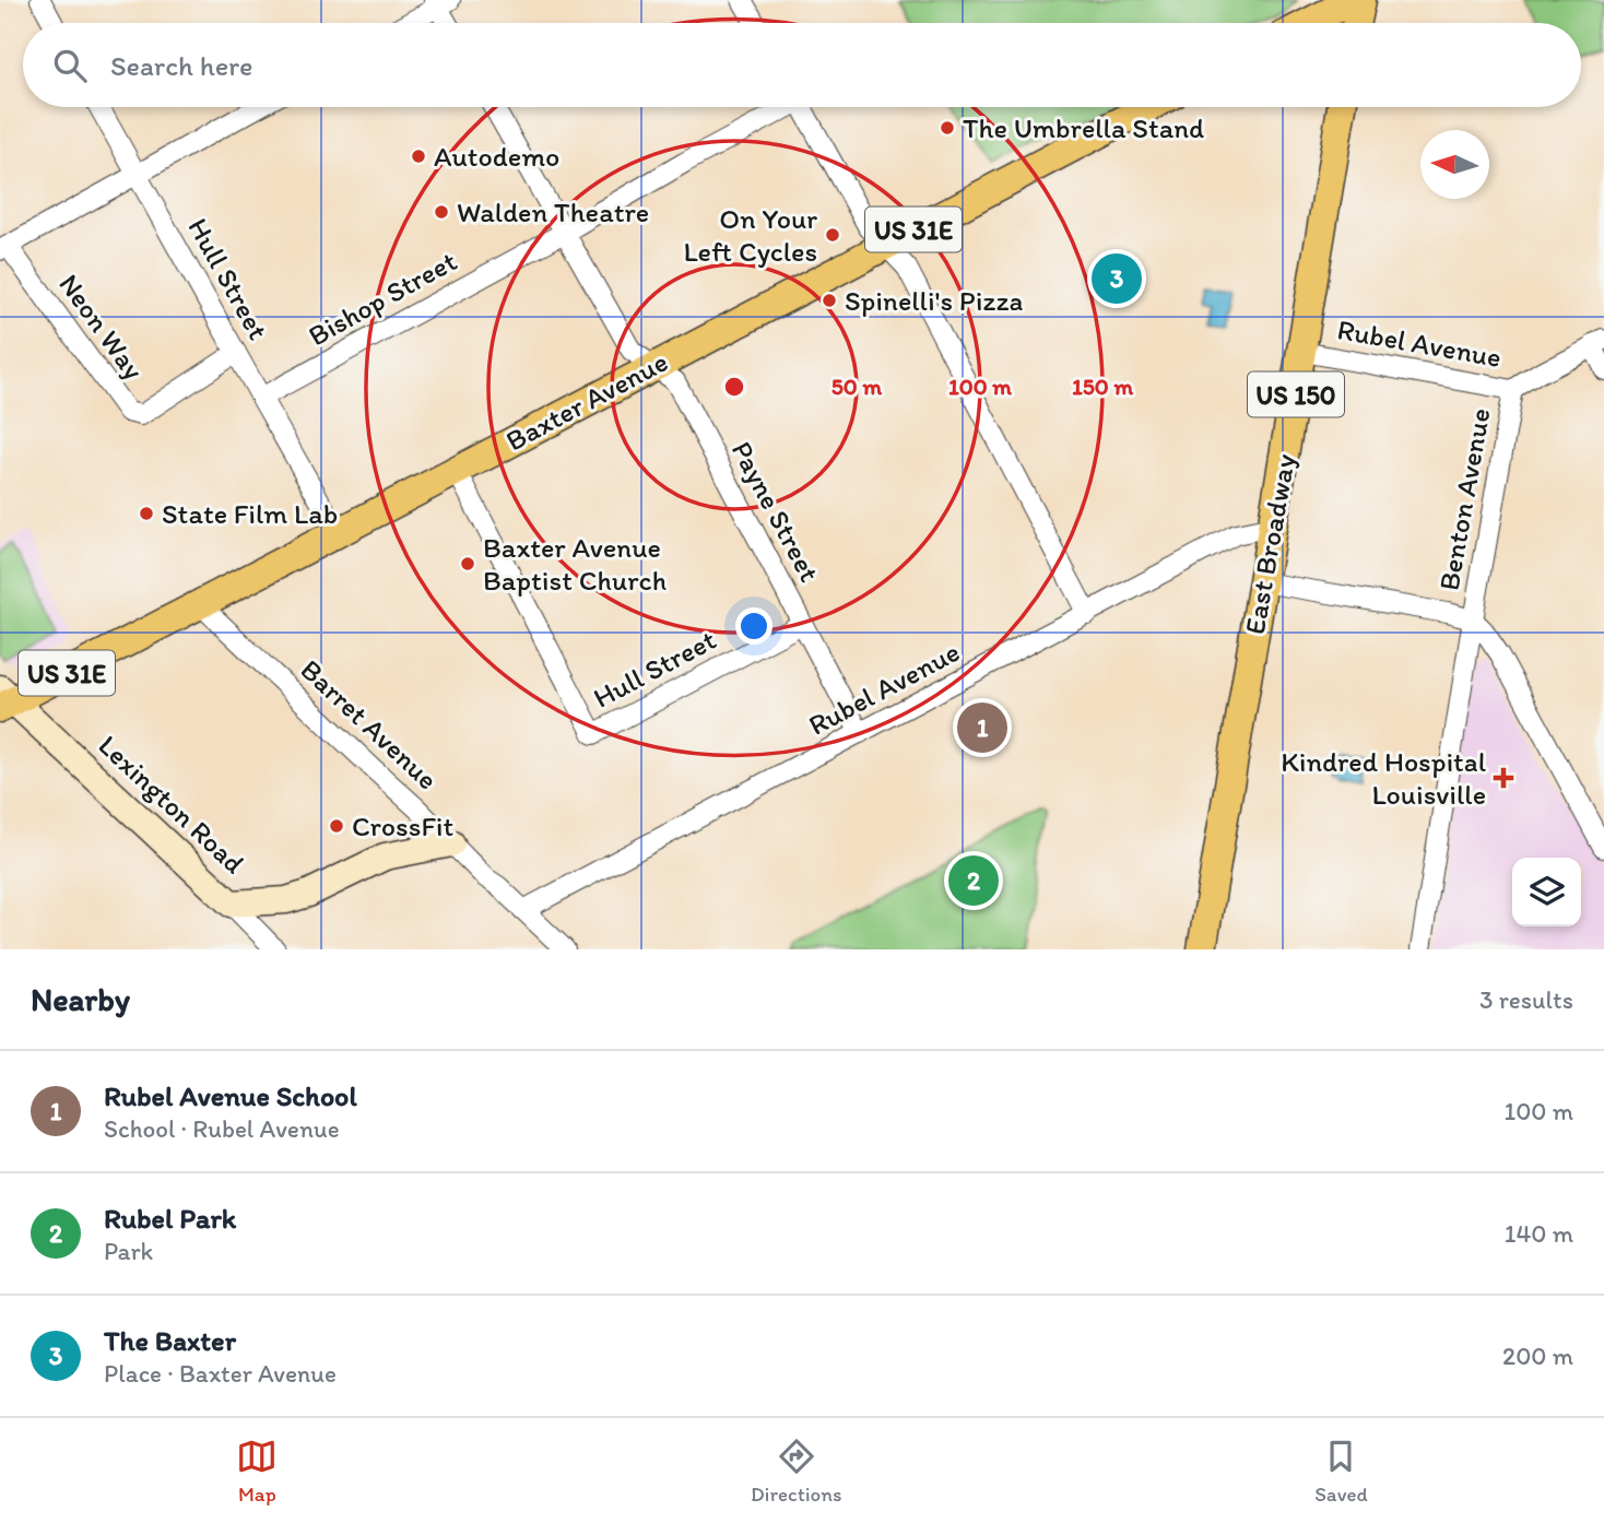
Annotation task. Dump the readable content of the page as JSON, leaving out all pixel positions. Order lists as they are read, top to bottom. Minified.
{"streets":{"main road":["US 31E","US 150","Baxter Avenue","East Broadway","Lexington Road"],"street":["Hull Street","Bishop Street","Neon Way","Rubel Avenue","Benton Avenue","Payne Street","Barret Avenue"]},"crossings":[["Hull Street","Bishop Street"],["Hull Street","Neon Way"],["Hull Street","Baxter Avenue"],["Hull Street","Payne Street"],["Bishop Street","Payne Street"],["Rubel Avenue","Benton Avenue"],["Rubel Avenue","Payne Street"],["Rubel Avenue","East Broadway"],["Rubel Avenue","Barret Avenue"],["Baxter Avenue","Payne Street"],["Baxter Avenue","Barret Avenue"],["Baxter Avenue","Lexington Road"],["Barret Avenue","Lexington Road"]],"places":{"other":["The Umbrella Stand","Autodemo","Walden Theatre","On Your Left Cycles","Spinelli's Pizza","State Film Lab","Baxter Avenue Baptist Church","CrossFit"],"health":["Kindred Hospital Louisville"]},"north":"left","page":{"search":"Search here","pins":["3","1","2"],"heading":["Nearby","3 results"],"list":[{"mark":"1","name":"Rubel Avenue School","note":"School · Rubel Avenue","value":"100 m"},{"mark":"2","name":"Rubel Park","note":"Park","value":"140 m"},{"mark":"3","name":"The Baxter","note":"Place · Baxter Avenue","value":"200 m"}],"nav":["Map","Directions","Saved"]},"rings":["50 m","100 m","150 m"]}
